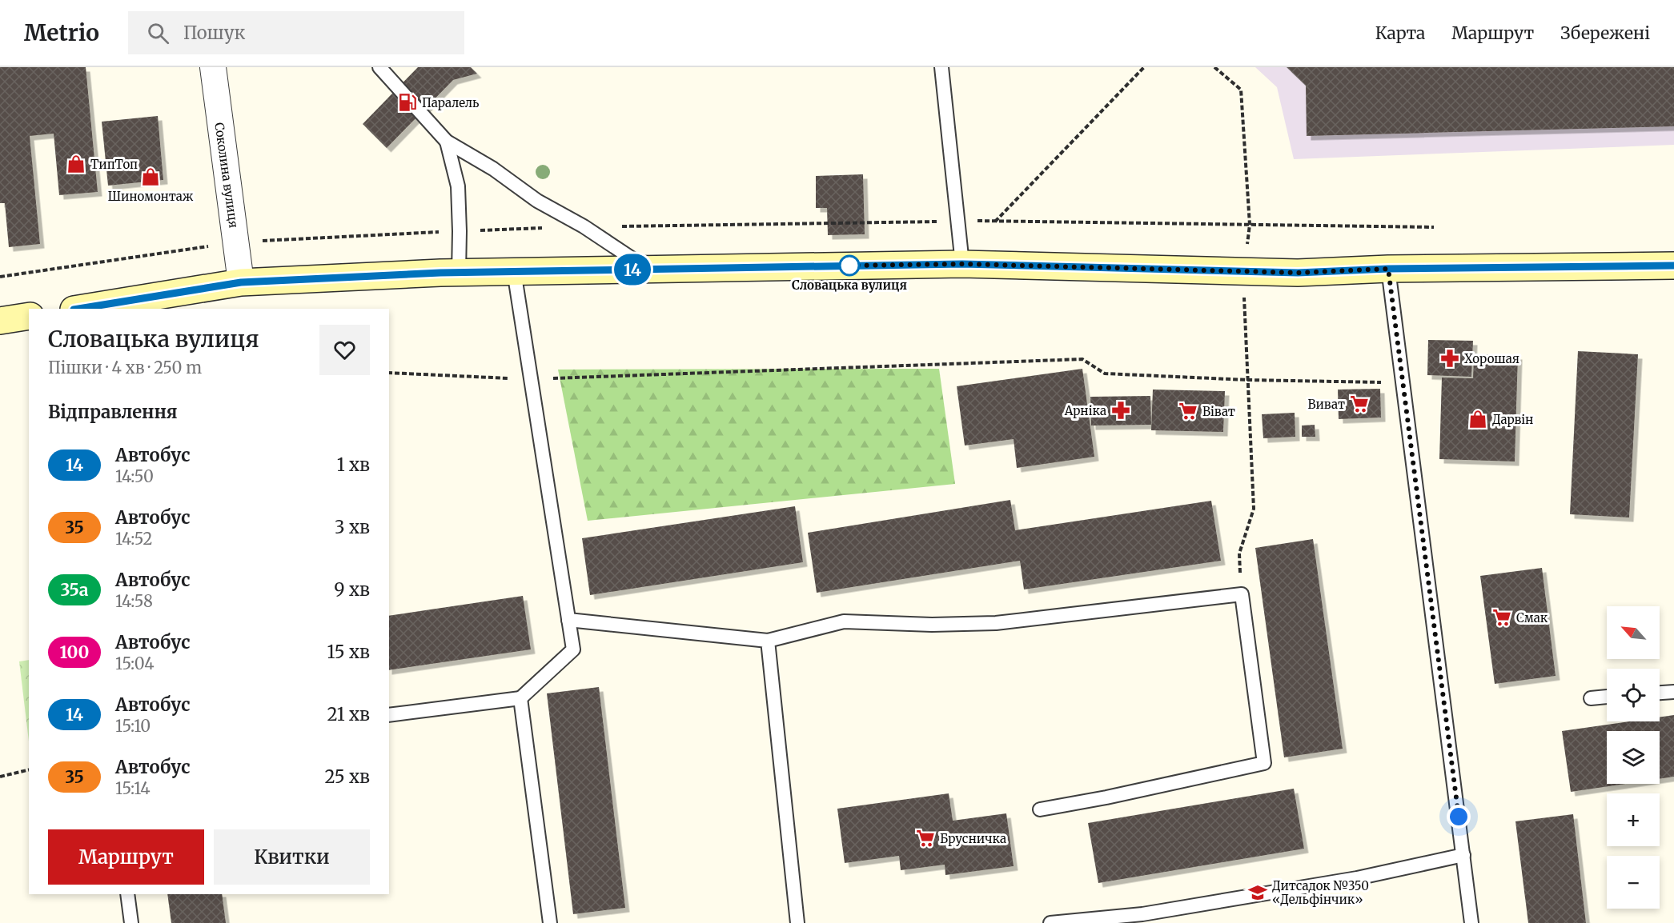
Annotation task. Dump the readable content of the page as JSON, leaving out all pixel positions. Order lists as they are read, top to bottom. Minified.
{"streets":{"street":["Соколина вулиця"]},"places":{"fuel station":["Паралель"],"shop":["ТипТоп","Шиномонтаж","Дарвін"],"other":["Словацька вулиця"],"pharmacy":["Хорошая","Арніка"],"supermarket":["Виват","Віват","Смак","Брусничка"],"school or university":["Дитсадок №350 «Дельфінчик»"]},"lines":["bus line 14"],"north":"top left","page":{"header":"Metrio","search":"Пошук","nav":["Карта","Маршрут","Збережені"],"on_map":"14","heading":[["Словацька вулиця","Пішки · 4 хв · 250 m"],"Відправлення"],"list":[{"mark":"14","name":"Автобус","note":"14:50","value":"1 хв"},{"mark":"35","name":"Автобус","note":"14:52","value":"3 хв"},{"mark":"35а","name":"Автобус","note":"14:58","value":"9 хв"},{"mark":"100","name":"Автобус","note":"15:04","value":"15 хв"},{"mark":"14","name":"Автобус","note":"15:10","value":"21 хв"},{"mark":"35","name":"Автобус","note":"15:14","value":"25 хв"}],"map_buttons":["+","−"],"buttons":["Маршрут","Квитки"]}}
